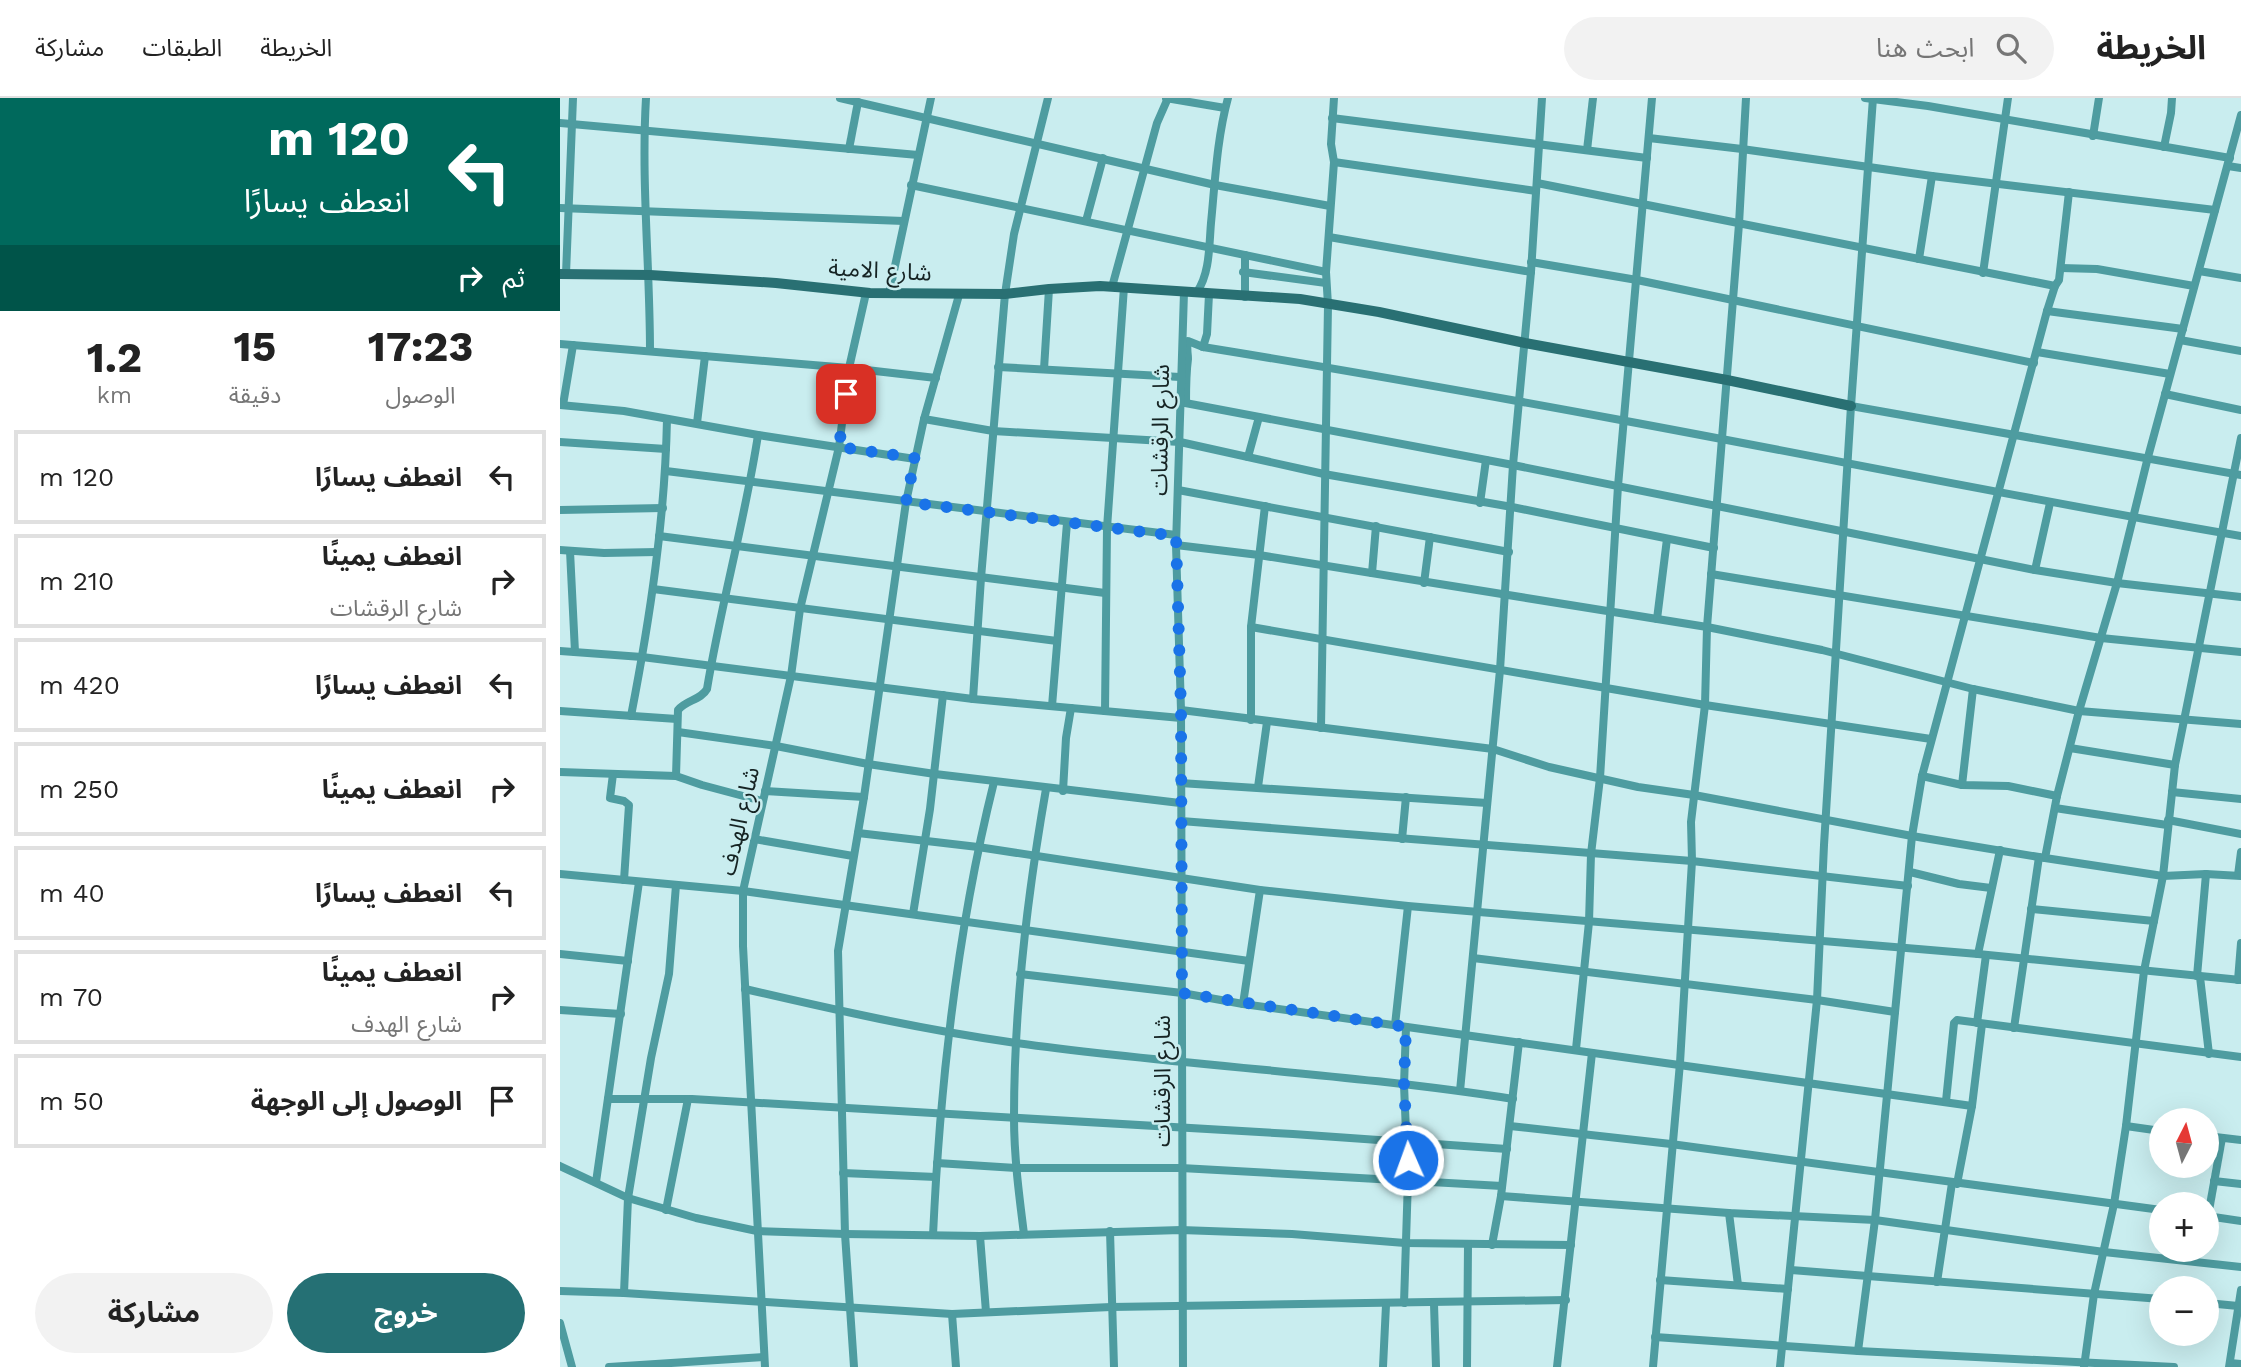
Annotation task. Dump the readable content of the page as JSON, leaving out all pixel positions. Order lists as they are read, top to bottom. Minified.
{"streets":{"street":["شارع الامية","شارع الرقشات","شارع الهدف"]},"crossings":[["شارع الامية","شارع الرقشات"],["شارع الامية","شارع الهدف"]],"north":"top","page":{"header":"الخريطة","search":"ابحث هنا","nav":["الخريطة","الطبقات","مشاركة"],"turn":["120 m","انعطف يسارًا"],"then":"ثم","eta":["17:23","الوصول","15","دقيقة","1.2","km"],"list":[{"name":"انعطف يسارًا","value":"120 m"},{"name":"انعطف يمينًا","note":"شارع الرقشات","value":"210 m"},{"name":"انعطف يسارًا","value":"420 m"},{"name":"انعطف يمينًا","value":"250 m"},{"name":"انعطف يسارًا","value":"40 m"},{"name":"انعطف يمينًا","note":"شارع الهدف","value":"70 m"},{"name":"الوصول إلى الوجهة","value":"50 m"}],"map_buttons":["+","−"],"buttons":["خروج","مشاركة"]}}
